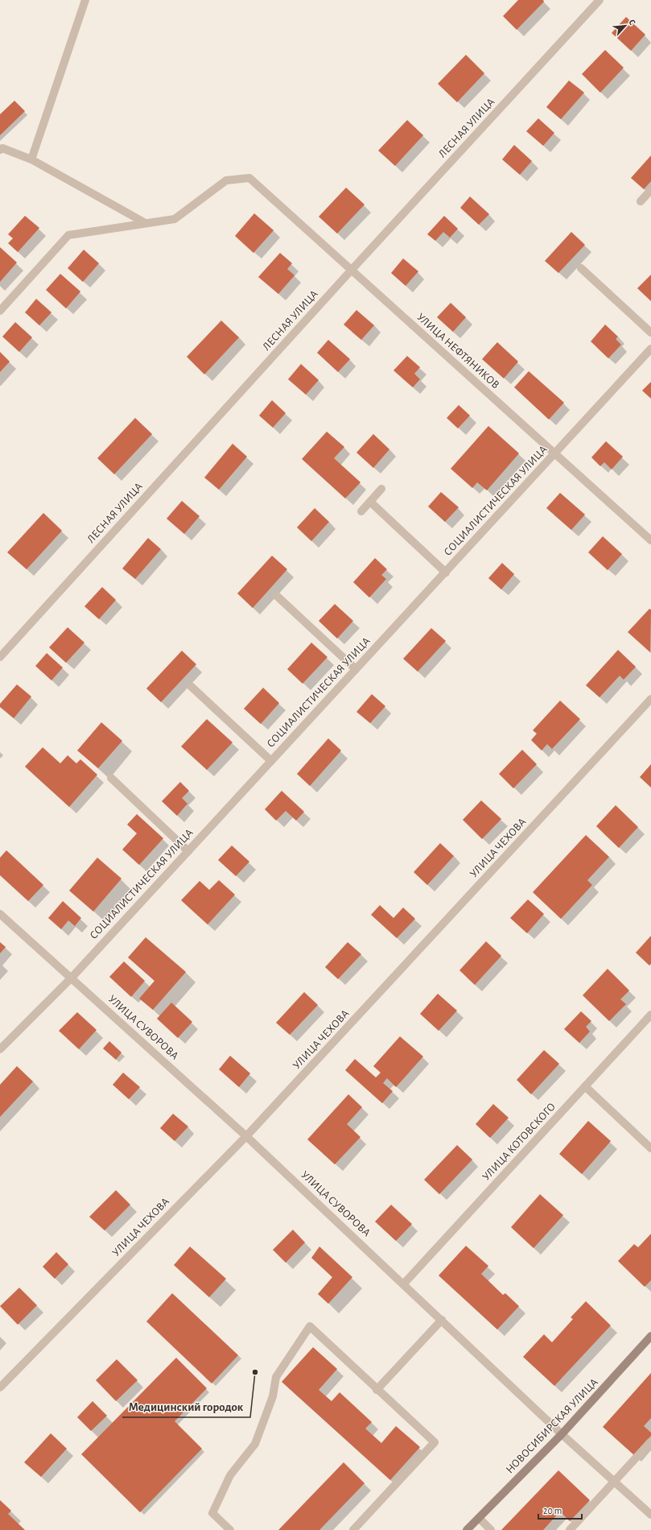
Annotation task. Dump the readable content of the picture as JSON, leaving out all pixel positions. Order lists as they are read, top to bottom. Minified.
{"streets":{"main road":["НОВОСИБИРСКАЯ УЛИЦА"],"street":["ЛЕСНАЯ УЛИЦА","УЛИЦА НЕФТЯНИКОВ","СОЦИАЛИСТИЧЕСКАЯ УЛИЦА","УЛИЦА ЧЕХОВА","УЛИЦА СУВОРОВА","УЛИЦА КОТОВСКОГО"]},"crossings":[["ЛЕСНАЯ УЛИЦА","УЛИЦА НЕФТЯНИКОВ"],["УЛИЦА НЕФТЯНИКОВ","СОЦИАЛИСТИЧЕСКАЯ УЛИЦА"],["СОЦИАЛИСТИЧЕСКАЯ УЛИЦА","УЛИЦА СУВОРОВА"],["УЛИЦА ЧЕХОВА","УЛИЦА СУВОРОВА"],["УЛИЦА СУВОРОВА","УЛИЦА КОТОВСКОГО"],["УЛИЦА СУВОРОВА","НОВОСИБИРСКАЯ УЛИЦА"]],"places":["Медицинский городок"],"scale_bar":"20 m","north":"top right"}
